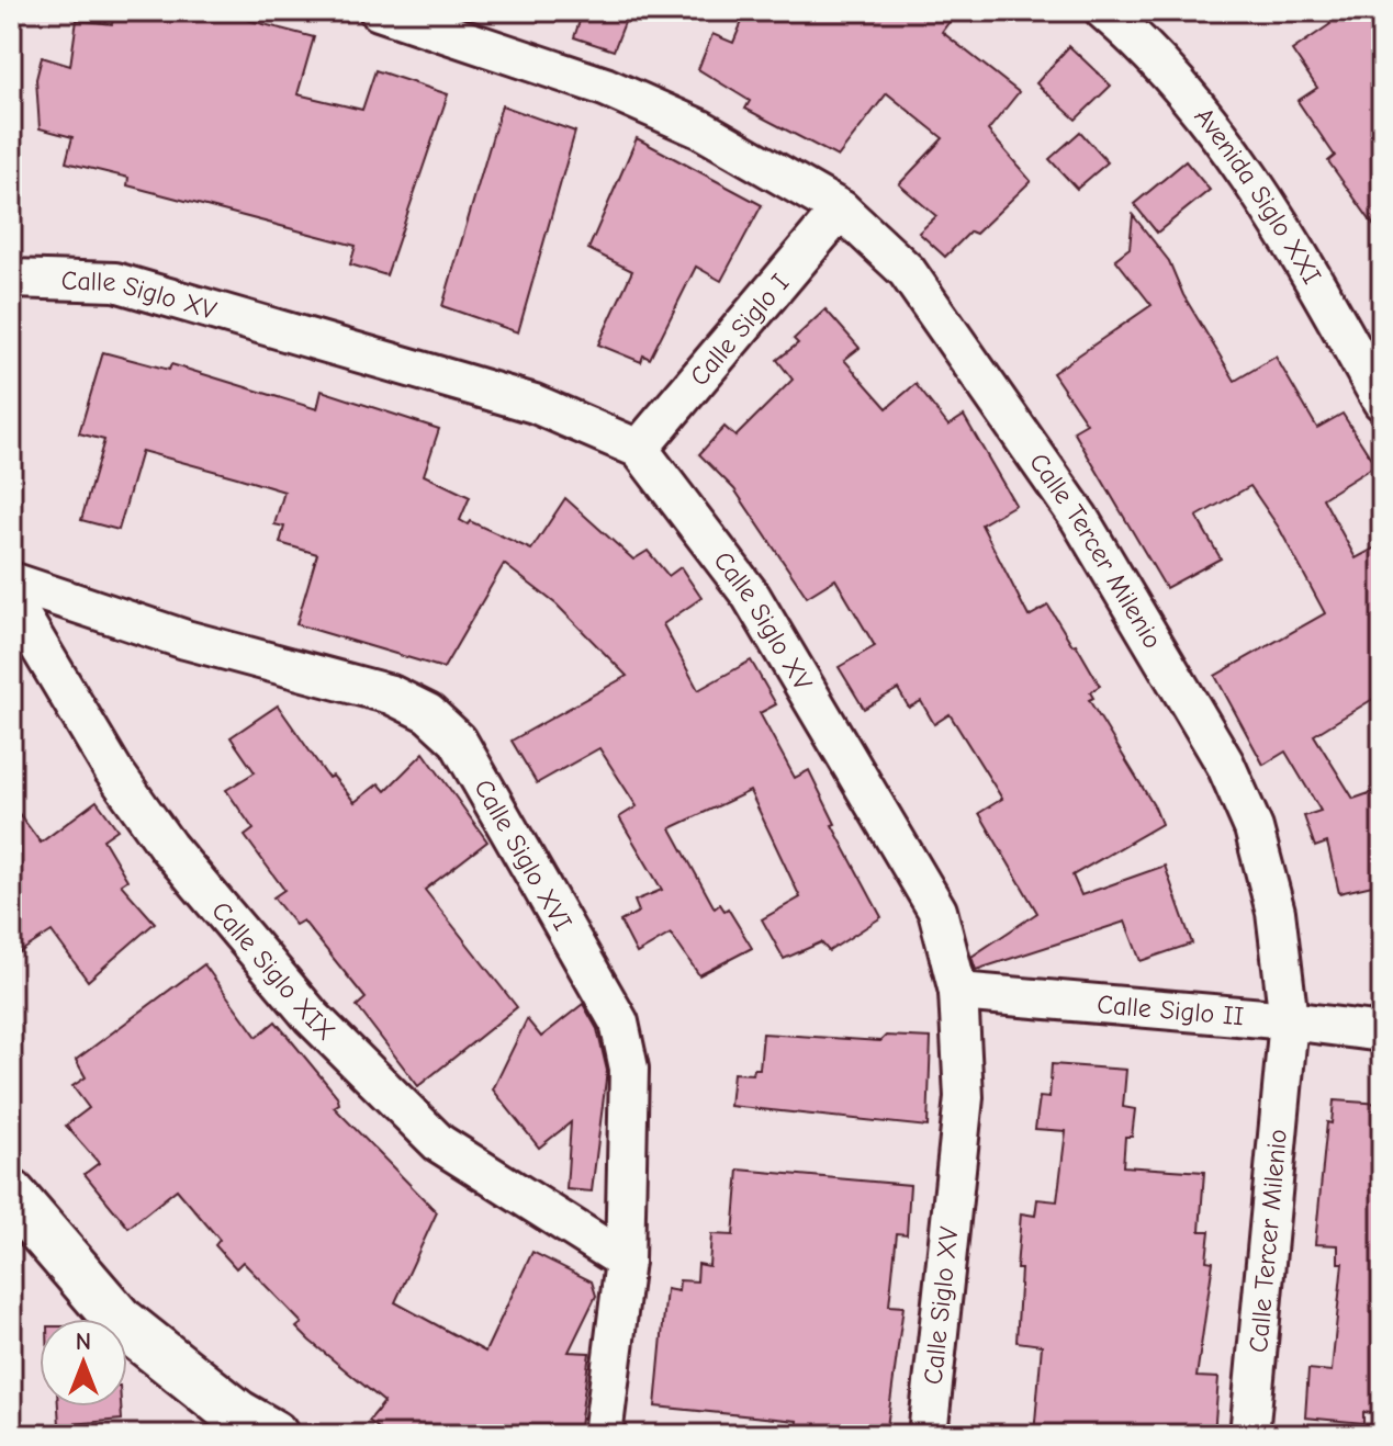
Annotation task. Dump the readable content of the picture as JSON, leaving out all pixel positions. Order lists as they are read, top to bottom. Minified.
{"streets":{"street":["Avenida Siglo XXI","Calle Siglo XV","Calle Siglo I","Calle Tercer Milenio","Calle Siglo XVI","Calle Siglo XIX","Calle Siglo II"]},"crossings":[["Calle Siglo XV","Calle Siglo I"],["Calle Siglo XV","Calle Siglo II"],["Calle Siglo I","Calle Tercer Milenio"],["Calle Tercer Milenio","Calle Siglo II"],["Calle Siglo XVI","Calle Siglo XIX"]],"north":"top"}
